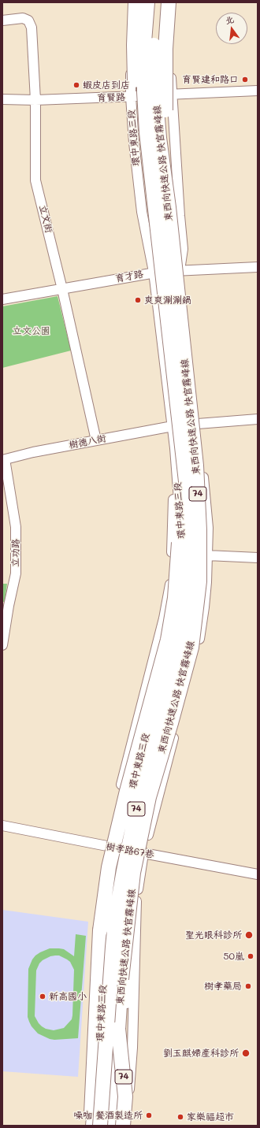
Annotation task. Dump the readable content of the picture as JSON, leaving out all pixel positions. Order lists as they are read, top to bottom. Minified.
{"streets":{"highway":["東西向快速公路 快官霧峰線","74"],"street":["育賢路","環中東路三段","立文街","育才路","樹德八街","立功路","樹孝路67巷"]},"crossings":[["育賢路","環中東路三段"],["育賢路","立文街"],["環中東路三段","育才路"],["環中東路三段","樹德八街"],["環中東路三段","74"],["環中東路三段","樹孝路67巷"],["東西向快速公路 快官霧峰線","74"],["立文街","育才路"],["立文街","樹德八街"]],"parks":["立文公園"],"places":["育賢建和路口","蝦皮店到店","爽爽涮涮鍋","聖光眼科診所","50嵐","樹孝藥局","新高國小","劉玉麒婦產科診所","噪咖 餐酒製造所","家樂福超市"],"north":"top"}
